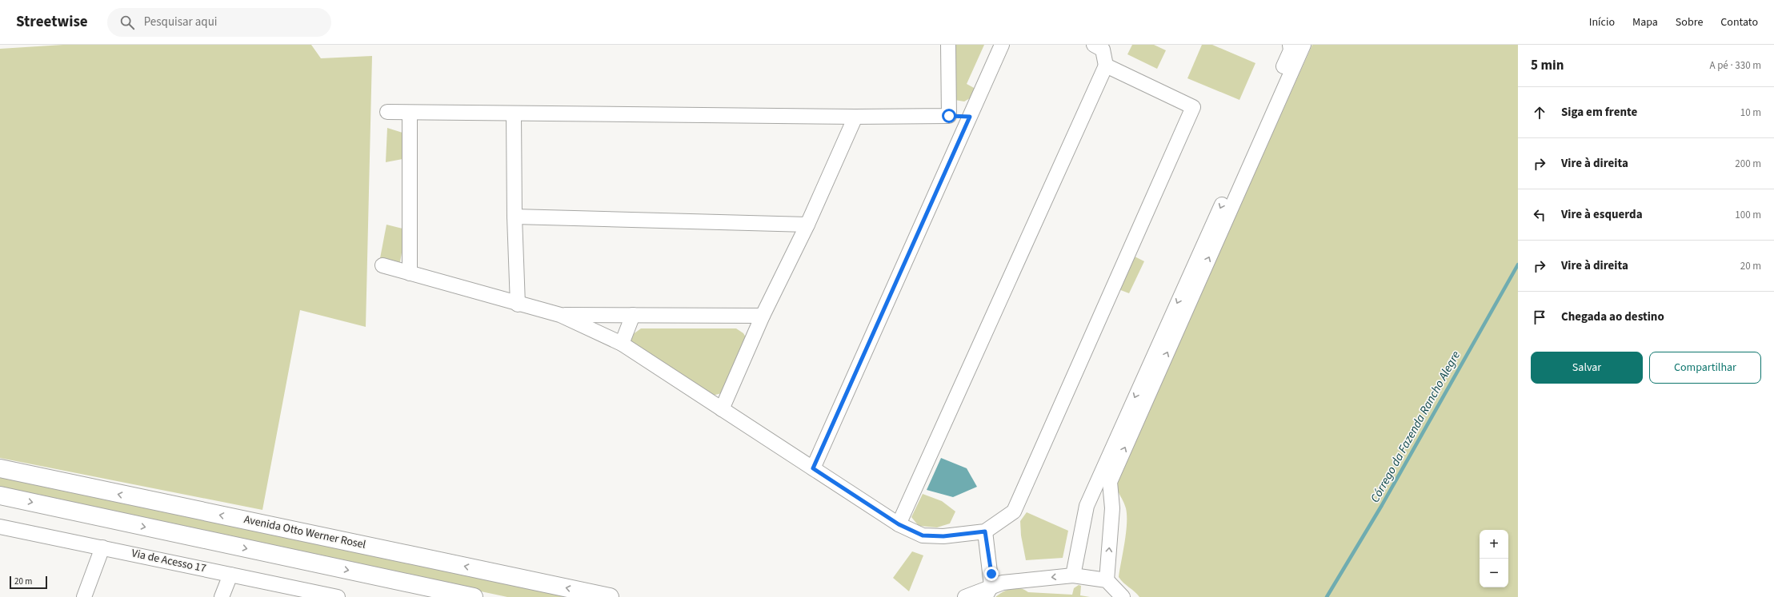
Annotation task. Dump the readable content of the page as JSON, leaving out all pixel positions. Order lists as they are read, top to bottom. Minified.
{"streets":{"street":["Avenida Otto Werner Rosel","Via de Acesso 17"]},"water":["Córrego da Fazenda Rancho Alegre"],"scale_bar":"20 m","page":{"header":"Streetwise","search":"Pesquisar aqui","nav":["Início","Mapa","Sobre","Contato"],"heading":["5 min","A pé · 330 m"],"list":[["Siga em frente","10 m"],["Vire à direita","200 m"],["Vire à esquerda","100 m"],["Vire à direita","20 m"],"Chegada ao destino"],"buttons":["Salvar","Compartilhar"],"map_buttons":["+","−"],"scale":"20 m"}}
